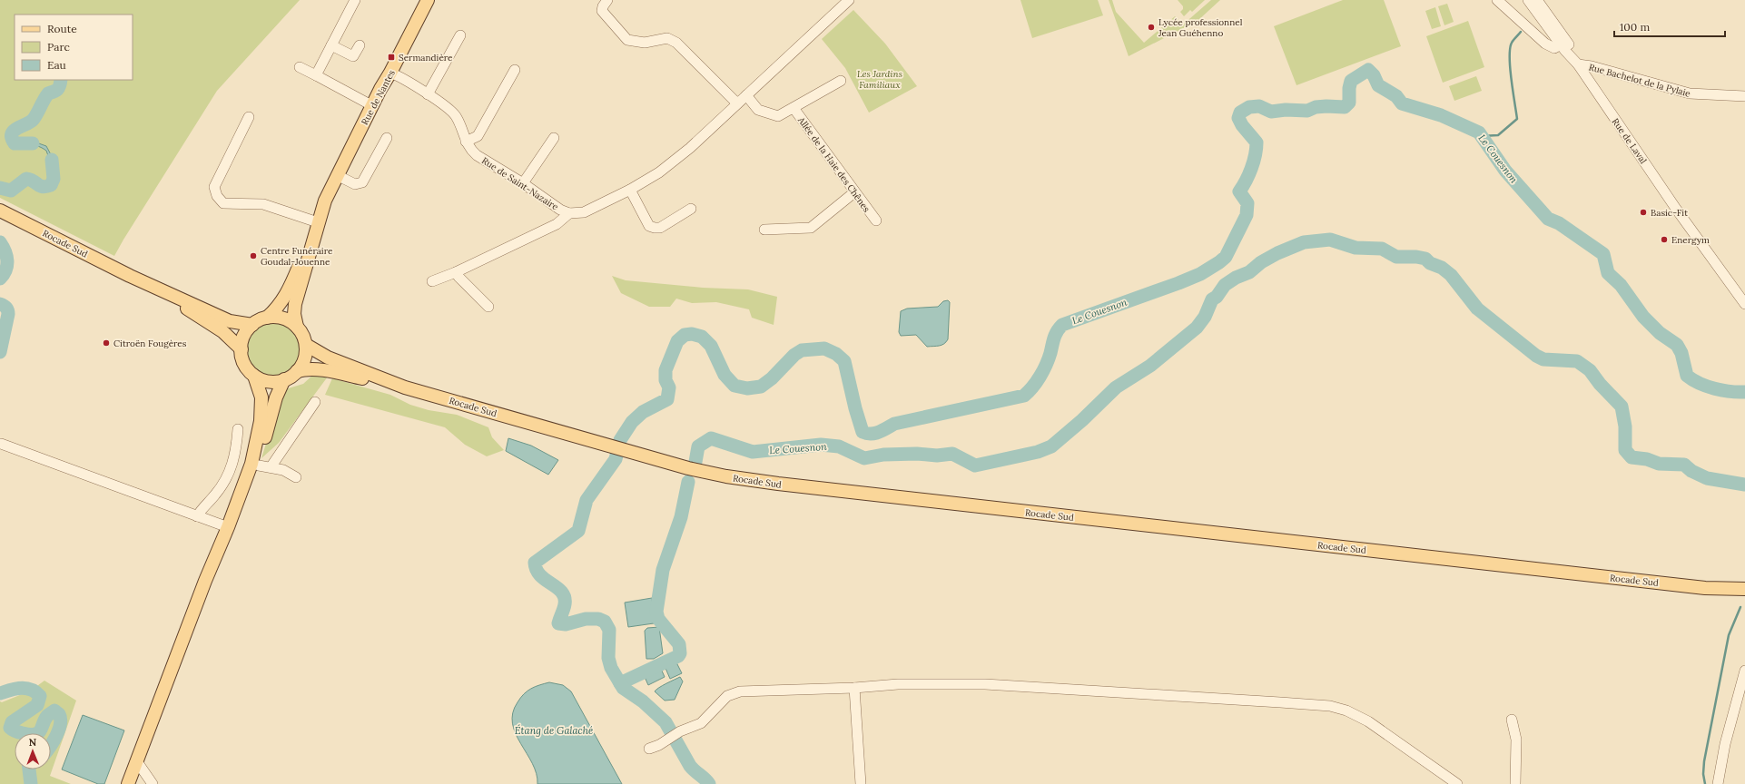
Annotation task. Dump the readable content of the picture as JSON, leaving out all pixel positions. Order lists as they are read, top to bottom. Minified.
{"streets":{"main road":["Rue de Nantes","Rocade Sud"],"street":["Rue Bachelot de la Pylaie","Rue de Laval","Allée de la Haie des Chênes","Rue de Saint-Nazaire"]},"crossings":[["Rue Bachelot de la Pylaie","Rue de Laval"],["Rue de Nantes","Rue de Saint-Nazaire"],["Rue de Nantes","Rocade Sud"]],"water":["Le Couesnon","Étang de Galaché"],"parks":["Les Jardins Familiaux"],"places":{"other":["Lycée professionnel Jean Guéhenno","Basic-Fit","Energym","Centre Funéraire Goudal-Jouenne","Citroën Fougères"],"transit":["Sermandière"]},"legend":["Route","Parc","Eau"],"scale_bar":"100 m","north":"top"}
